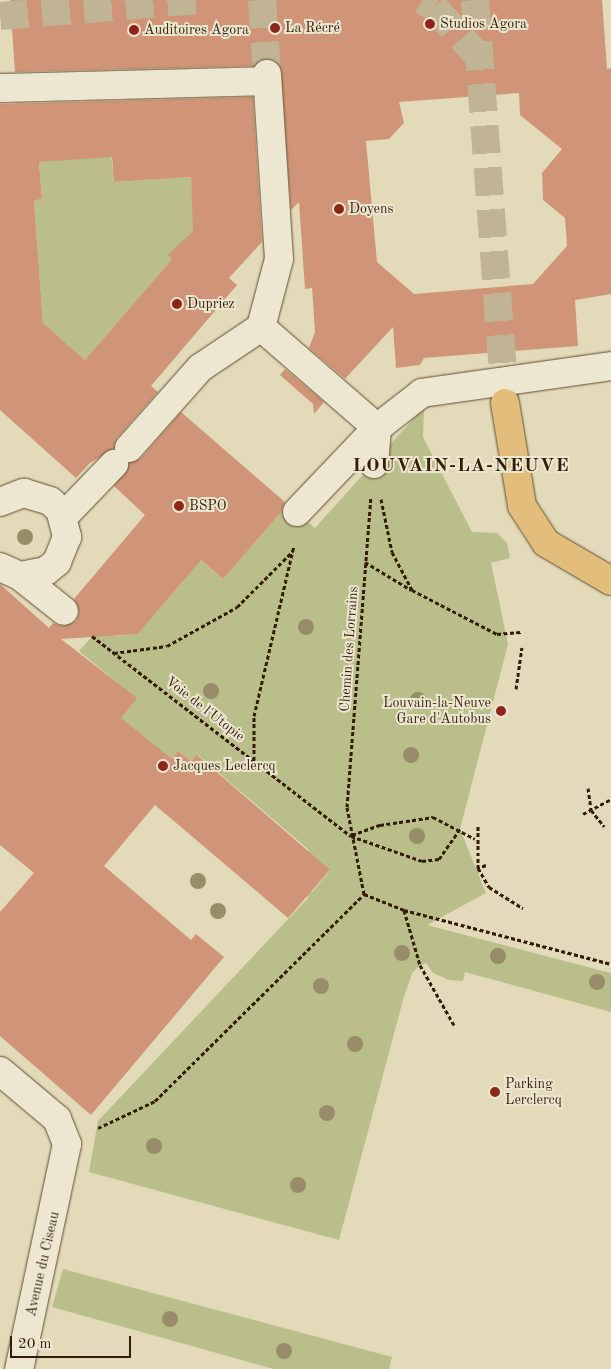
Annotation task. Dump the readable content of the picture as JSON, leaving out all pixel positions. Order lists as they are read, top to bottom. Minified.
{"streets":{"street":["Avenue du Ciseau"],"path":["Chemin des Lorrains","Voie de l'Utopie"]},"crossings":[["Chemin des Lorrains","Voie de l'Utopie"]],"districts":["LOUVAIN-LA-NEUVE"],"places":["Studios Agora","La Récré","Auditoires Agora","Doyens","Dupriez","BSPO","Louvain-la-Neuve Gare d'Autobus","Jacques Leclercq","Parking Lerclercq"],"scale_bar":"20 m"}
